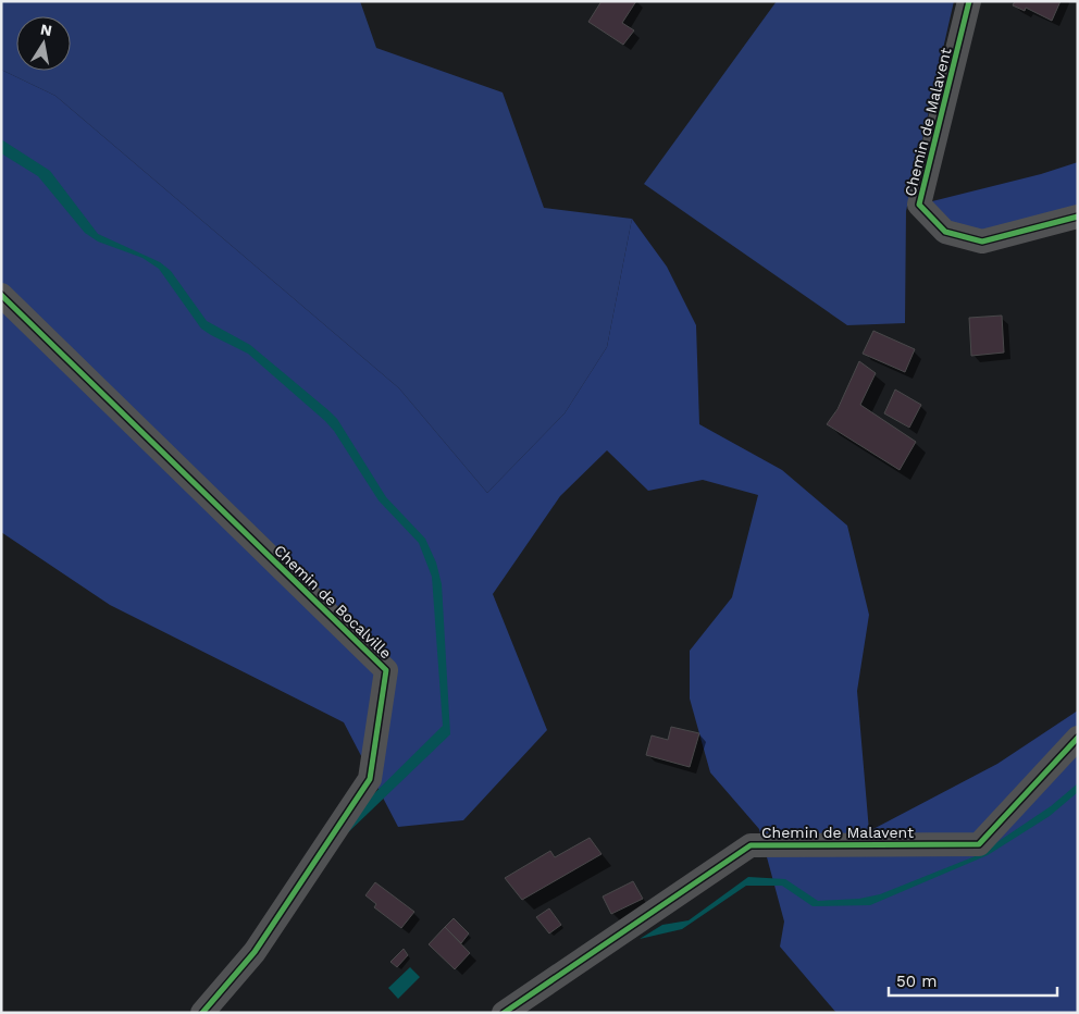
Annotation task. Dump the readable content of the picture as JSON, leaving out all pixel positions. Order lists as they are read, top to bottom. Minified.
{"streets":{"street":["Chemin de Malavent","Chemin de Bocalville"]},"scale_bar":"50 m","north":"top"}
